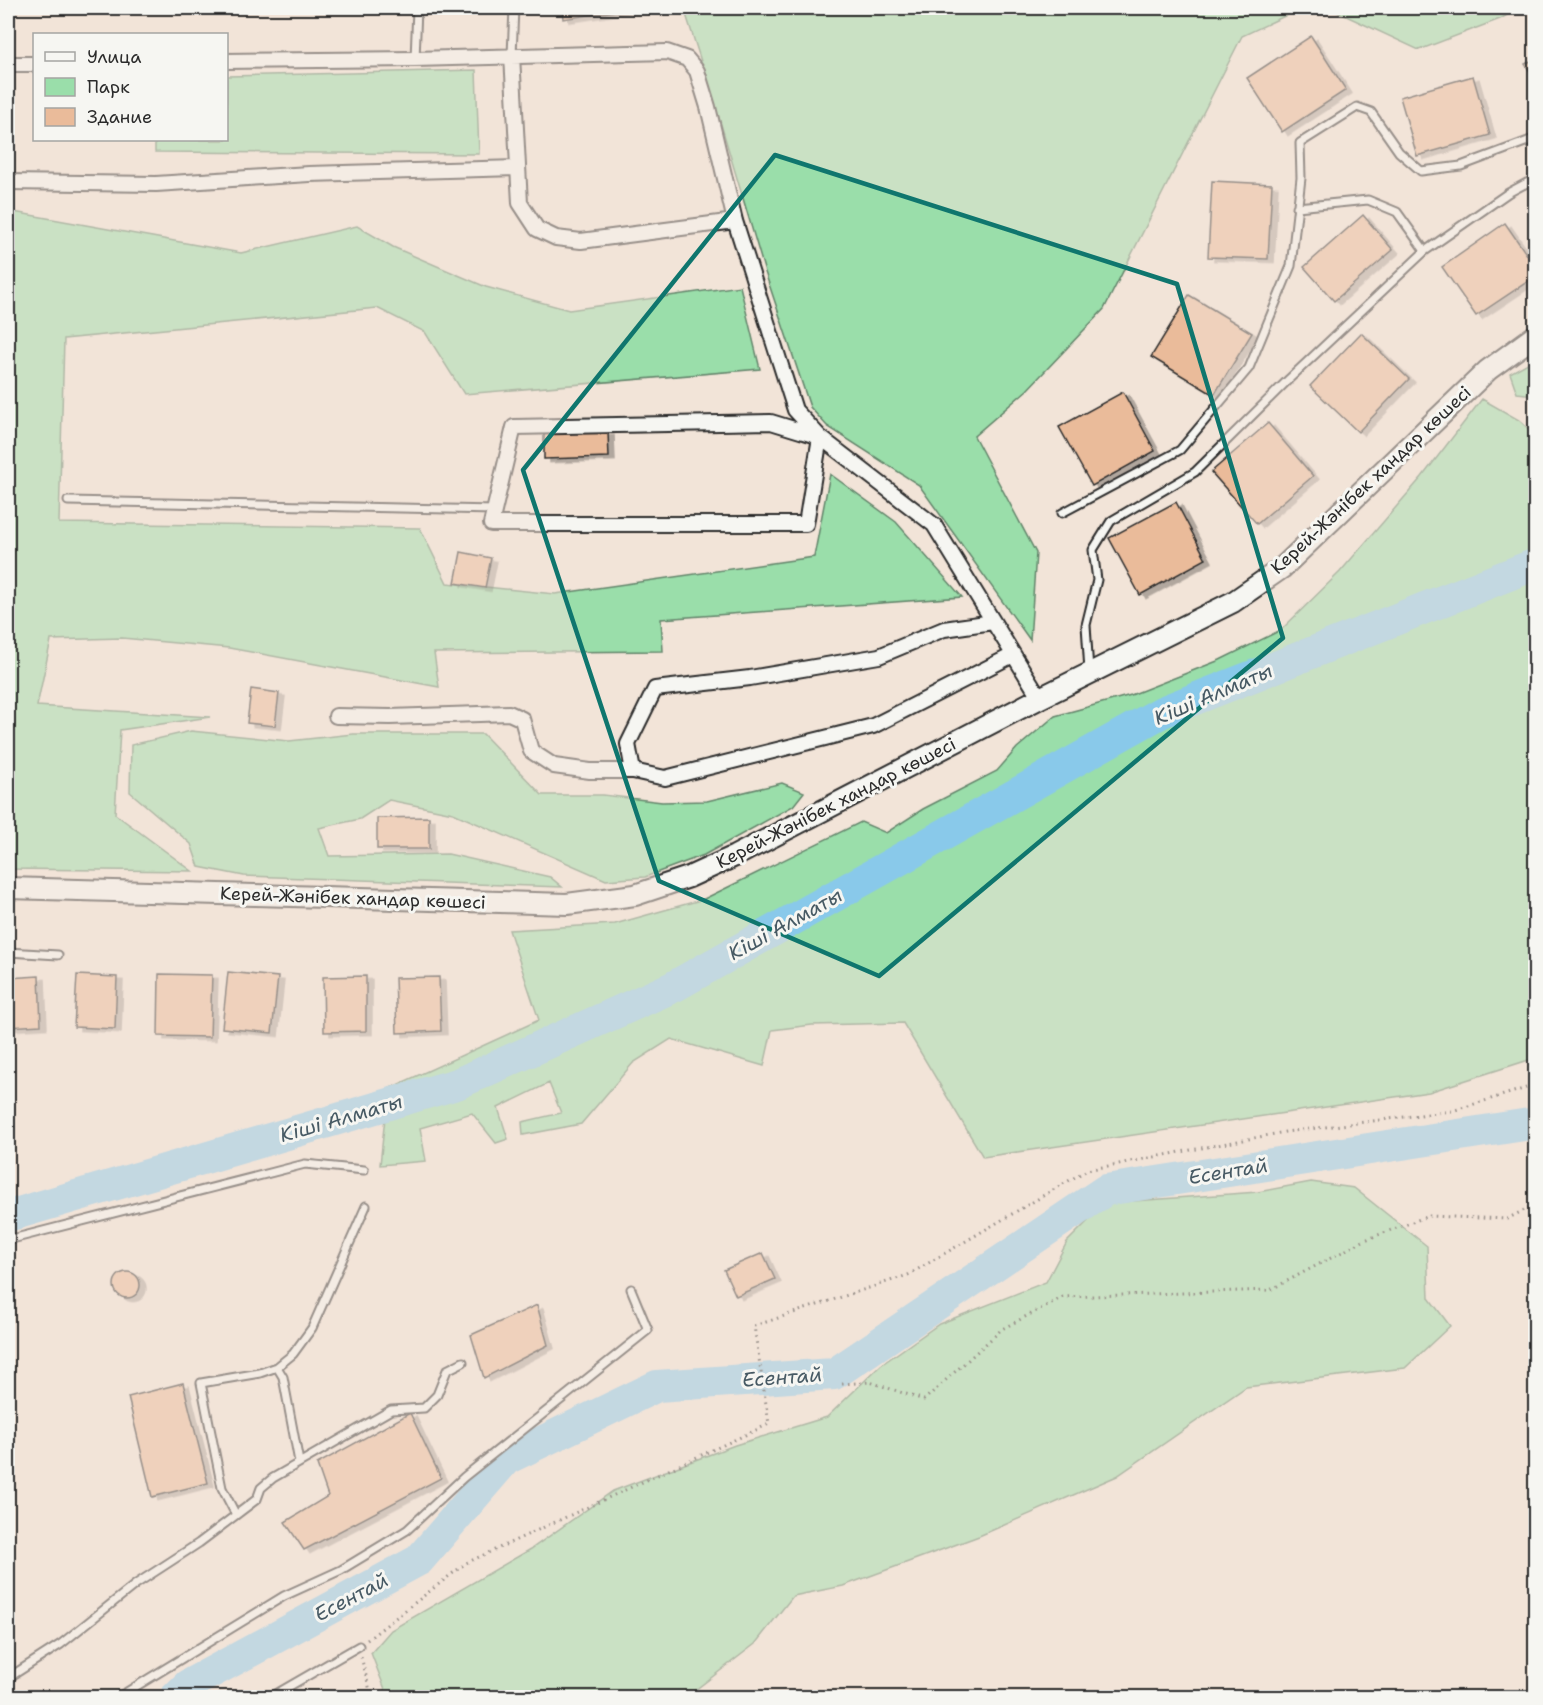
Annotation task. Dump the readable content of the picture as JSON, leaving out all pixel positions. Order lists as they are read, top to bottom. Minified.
{"streets":{"main road":["Керей-Жәнібек хандар көшесі"]},"water":["Кіші Алматы","Есентай"],"legend":["Улица","Парк","Здание"]}
